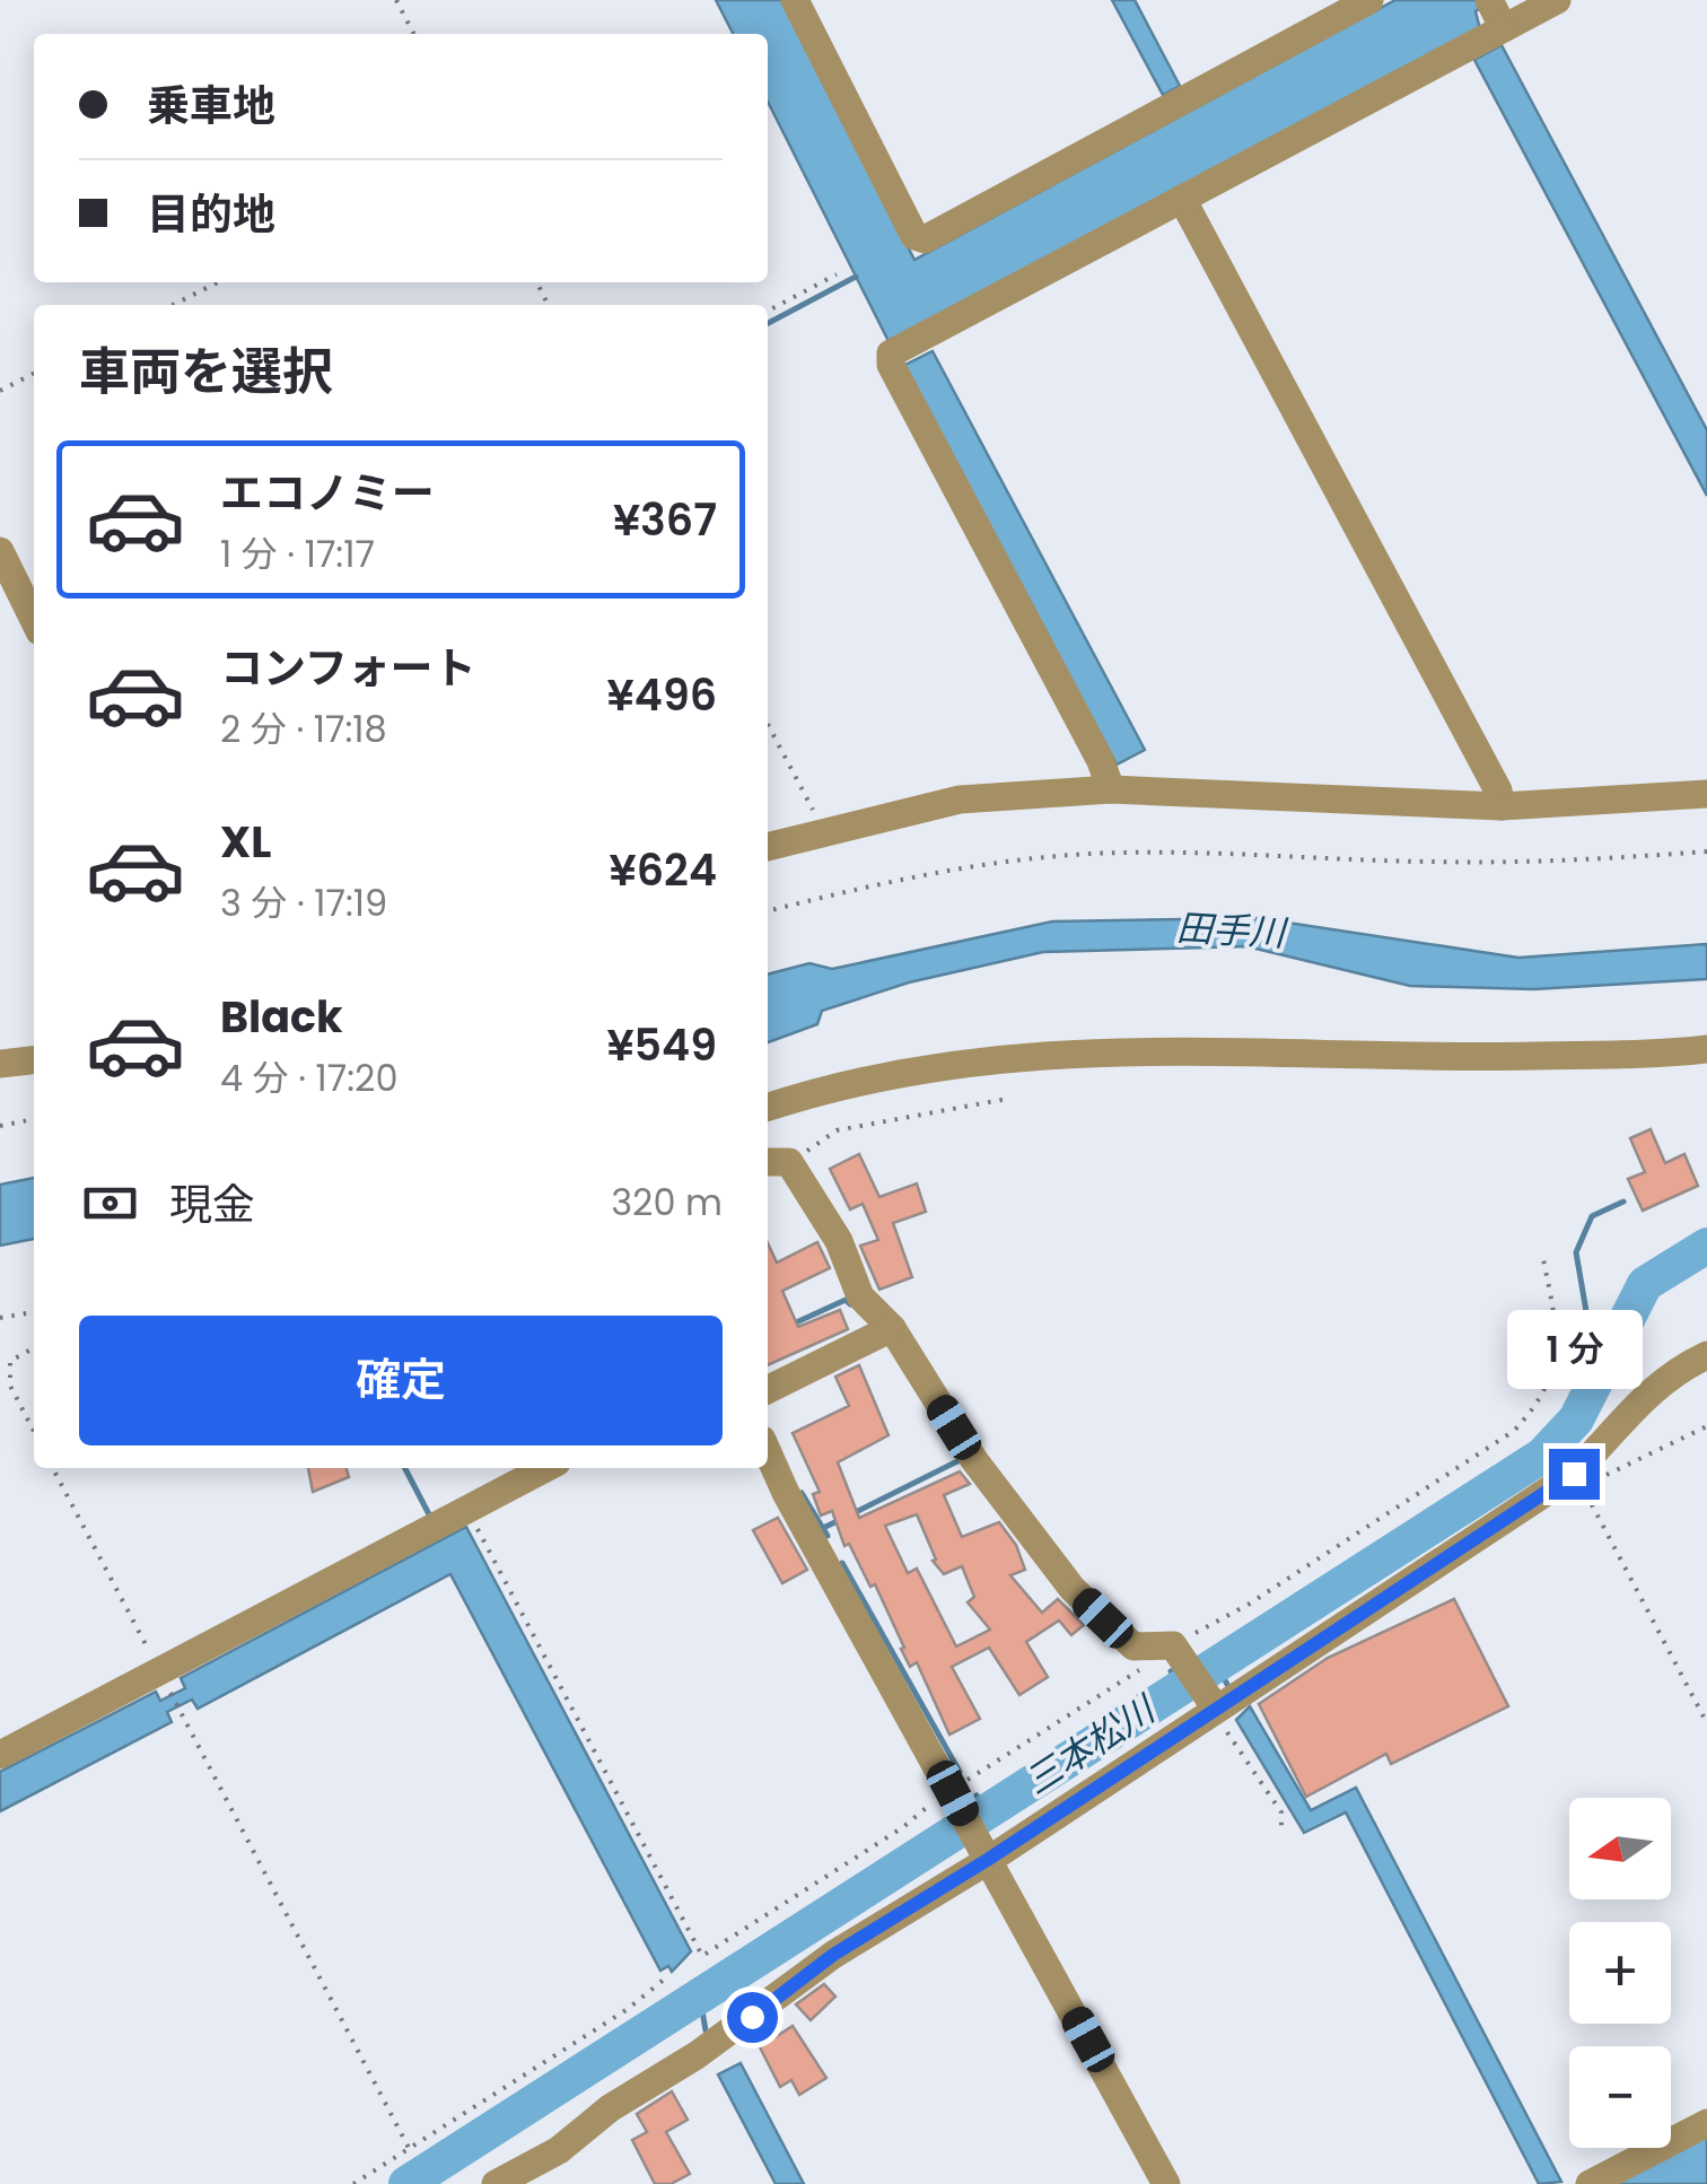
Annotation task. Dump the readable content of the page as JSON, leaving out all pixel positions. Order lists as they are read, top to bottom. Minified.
{"water":["田手川","三本松川"],"north":"left","page":{"banner":["乗車地","目的地"],"heading":"車両を選択","list":[{"name":"エコノミー","note":"1 分 · 17:17","value":"¥367"},{"name":"コンフォート","note":"2 分 · 17:18","value":"¥496"},{"name":"XL","note":"3 分 · 17:19","value":"¥624"},{"name":"Black","note":"4 分 · 17:20","value":"¥549"}],"pay":["現金","320 m"],"buttons":"確定","bubble":"1 分","map_buttons":["+","−"]}}
